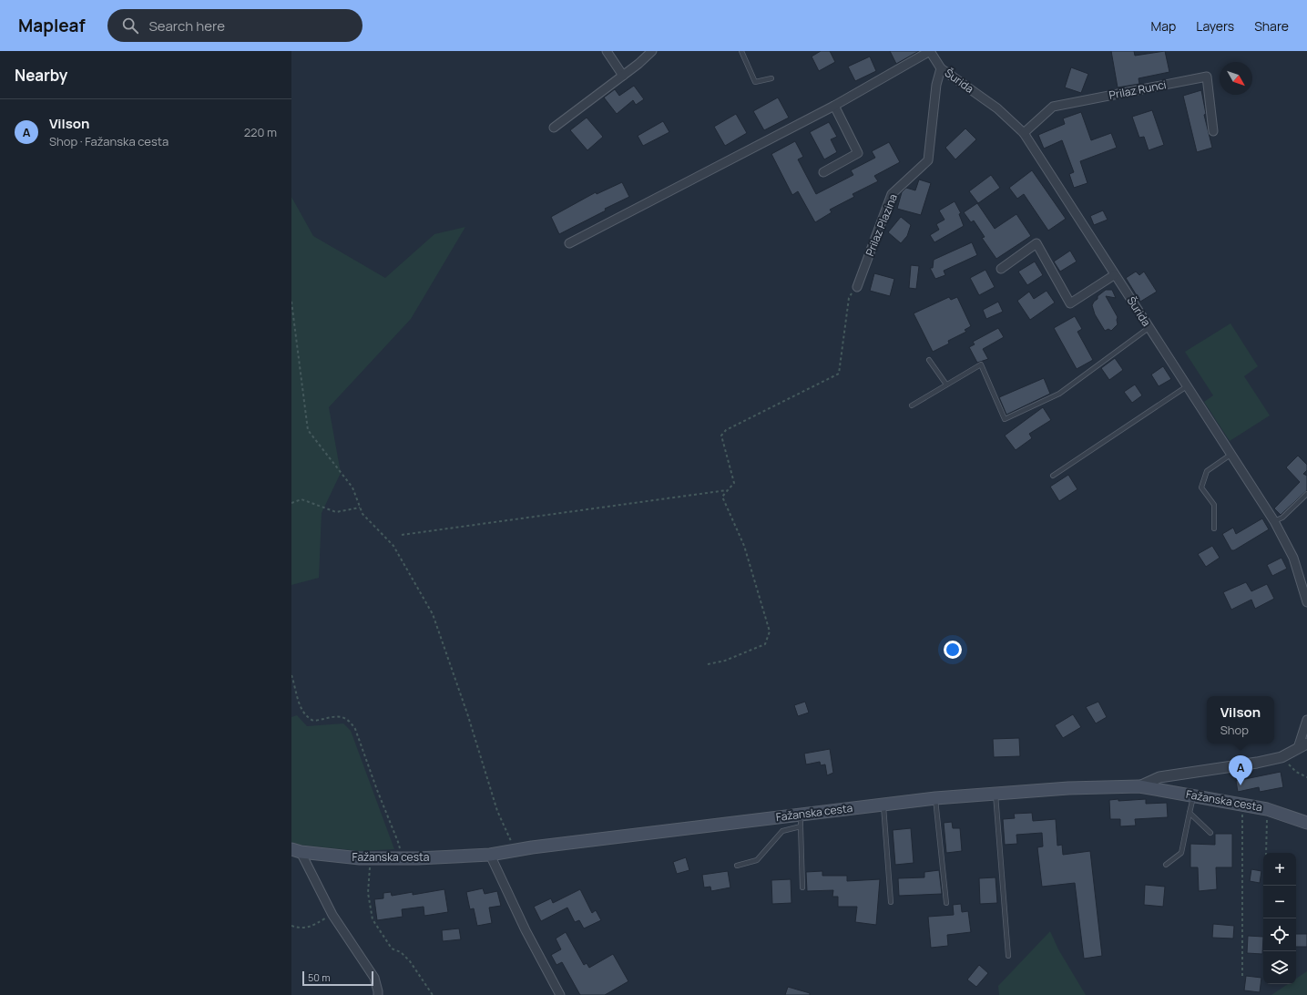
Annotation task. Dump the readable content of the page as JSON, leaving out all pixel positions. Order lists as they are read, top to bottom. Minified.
{"streets":{"main road":["Fažanska cesta"],"street":["Šurida","Prilaz Runci","Prilaz Plazina"]},"crossings":[["Šurida","Prilaz Runci"],["Šurida","Prilaz Plazina"]],"scale_bar":"50 m","north":"bottom right","page":{"header":"Mapleaf","search":"Search here","nav":["Map","Layers","Share"],"heading":"Nearby","list":[{"mark":"A","name":"Vilson","note":"Shop · Fažanska cesta","value":"220 m"}],"popup":["Vilson","Shop"],"pins":"A","map_buttons":["+","−"],"scale":"50 m"}}
